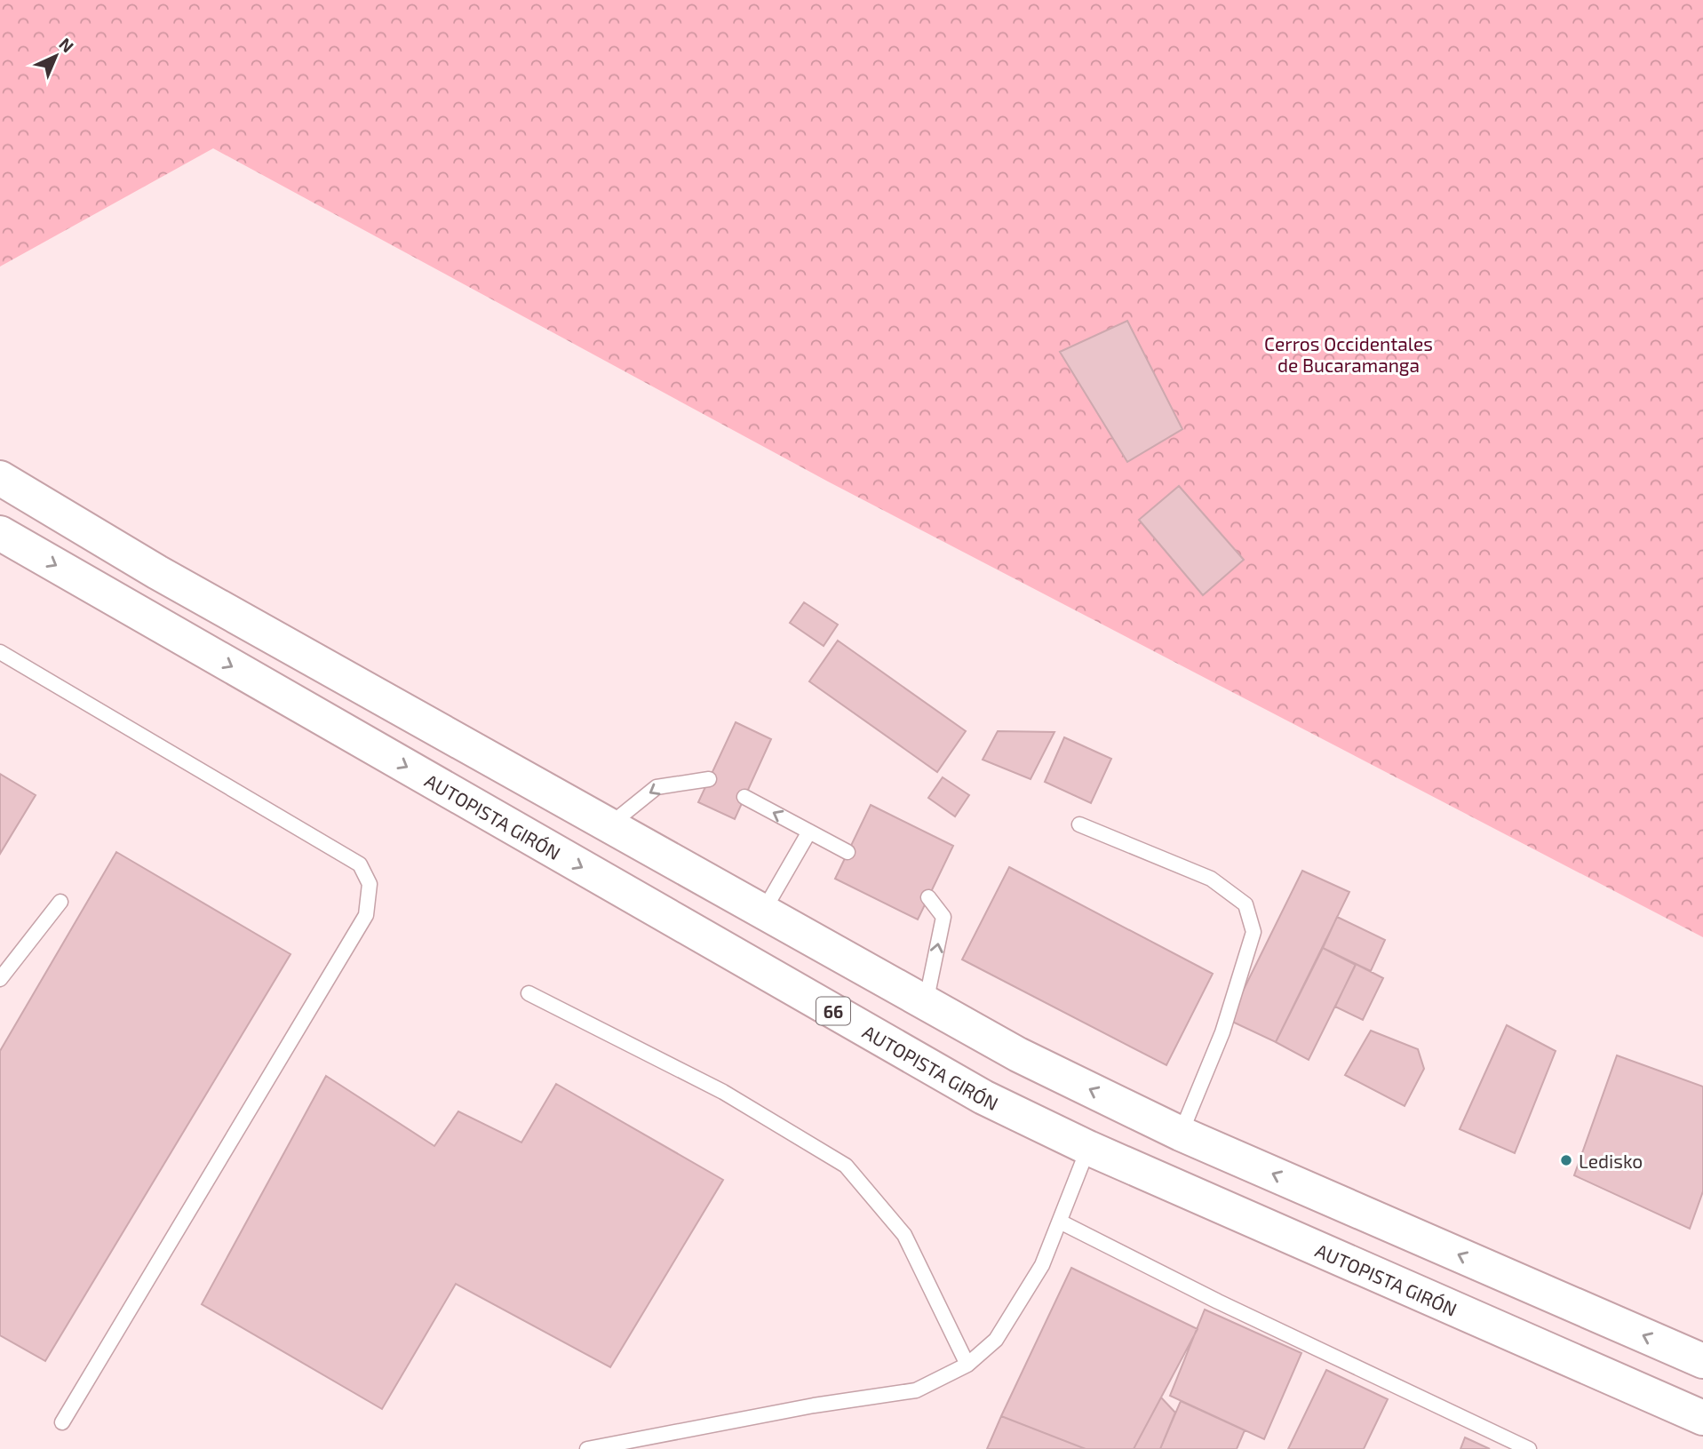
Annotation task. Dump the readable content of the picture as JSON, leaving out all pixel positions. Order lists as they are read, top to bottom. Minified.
{"streets":{"highway":["AUTOPISTA GIRÓN","66"]},"parks":["Cerros Occidentales de Bucaramanga"],"places":["Ledisko"],"north":"top right"}
